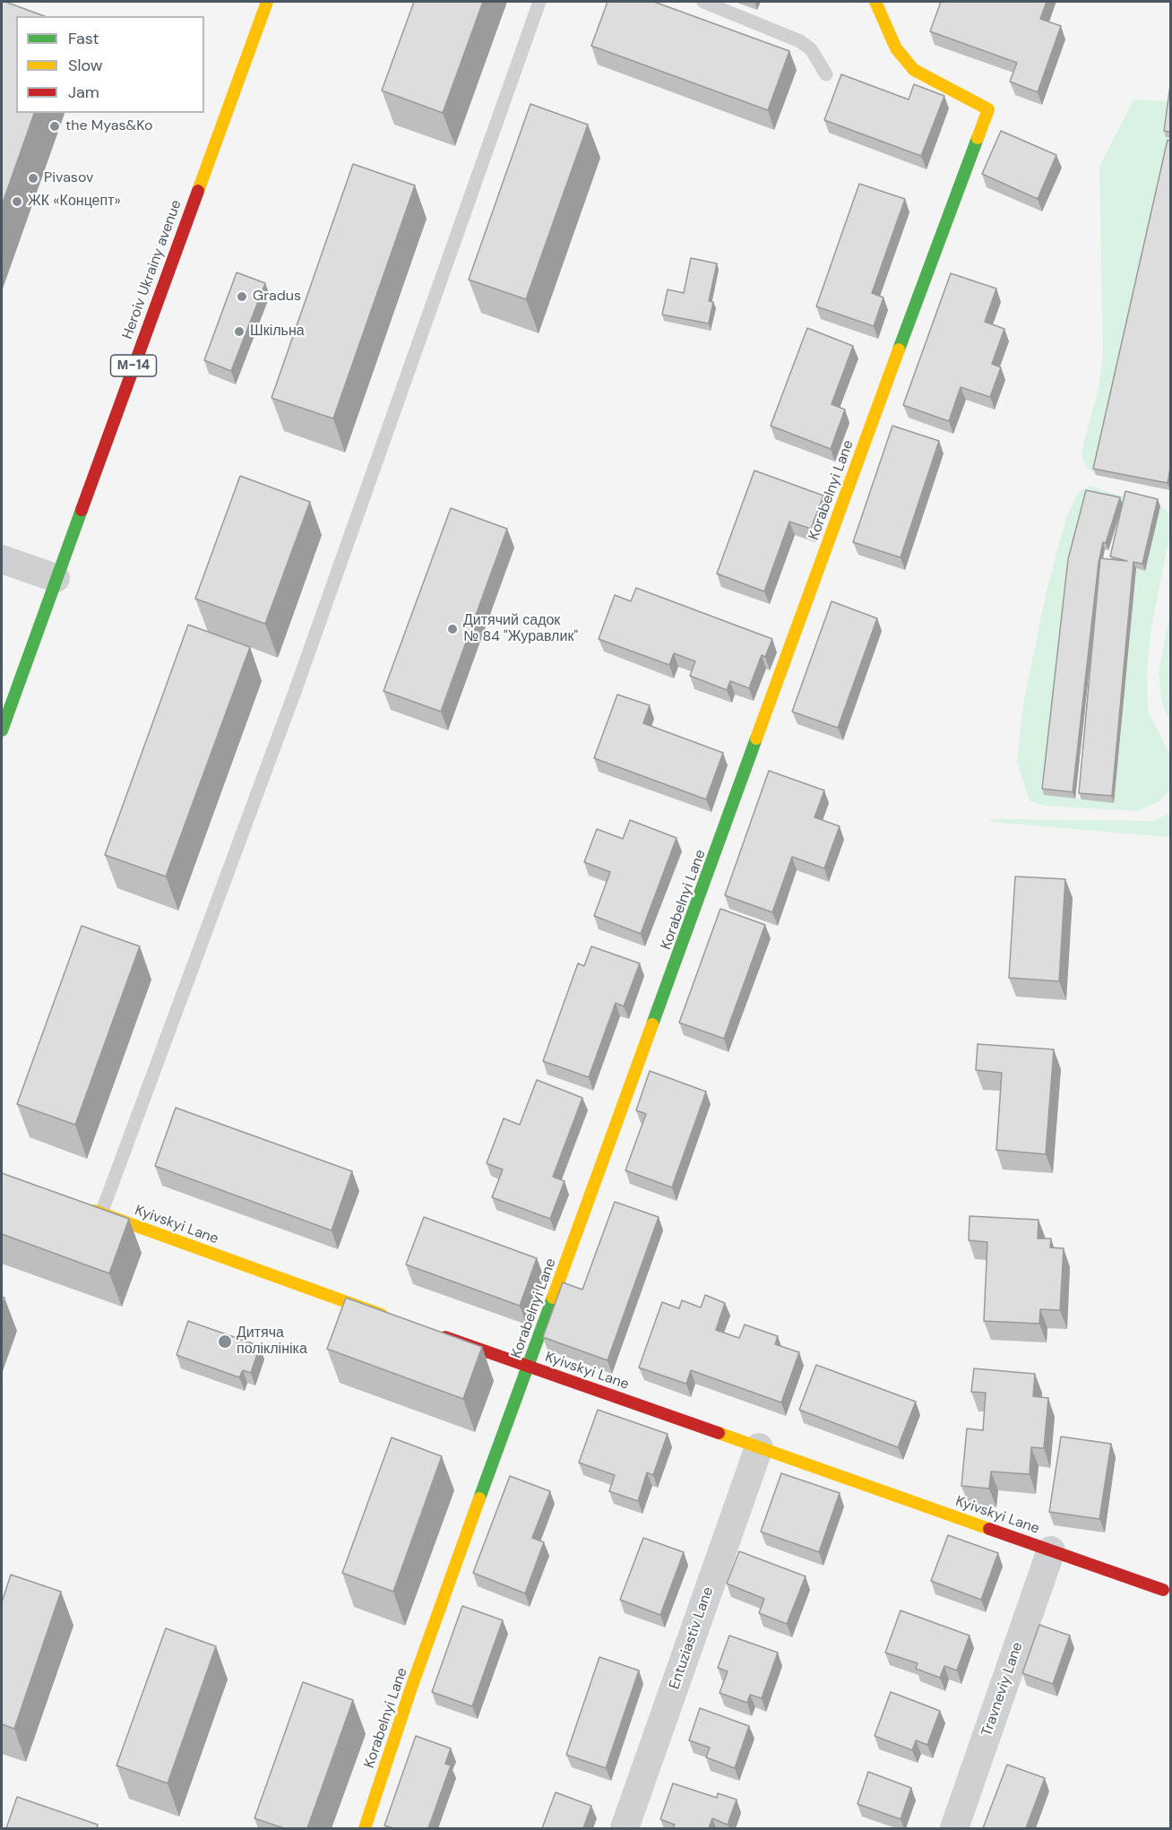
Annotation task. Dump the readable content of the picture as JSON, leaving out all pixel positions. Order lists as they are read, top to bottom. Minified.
{"streets":{"main road":["Heroiv Ukrainy avenue","М-14","Korabelnyi Lane","Kyivskyi Lane"],"street":["Entuziastiv Lane","Travneviy Lane"]},"crossings":[["Korabelnyi Lane","Kyivskyi Lane"],["Kyivskyi Lane","Entuziastiv Lane"],["Kyivskyi Lane","Travneviy Lane"]],"places":["the Myas&Ko","Pivasov","ЖК «Концепт»","Gradus","Шкільна","Дитячий садок № 84 \"Журавлик\"","Дитяча поліклініка"],"legend":["Fast","Slow","Jam"]}
